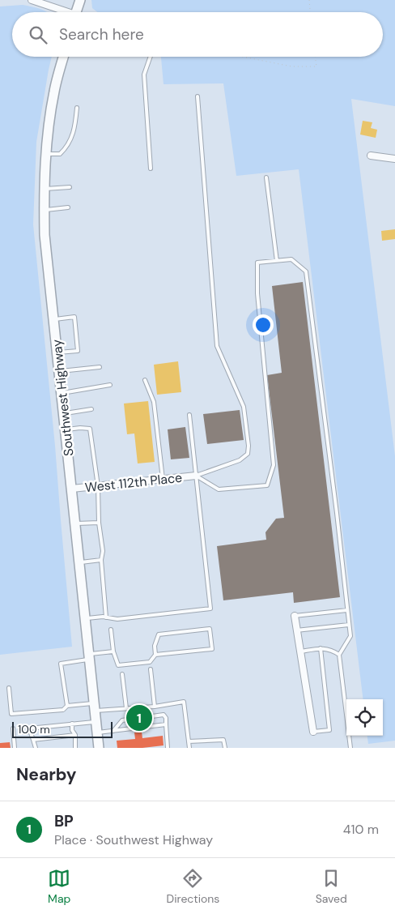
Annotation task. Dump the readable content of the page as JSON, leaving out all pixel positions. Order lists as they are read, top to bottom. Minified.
{"streets":{"main road":["Southwest Highway"],"street":["West 112th Place"]},"crossings":[["Southwest Highway","West 112th Place"]],"scale_bar":"100 m","page":{"search":"Search here","pins":"1","scale":"100 m","heading":"Nearby","list":[{"mark":"1","name":"BP","note":"Place · Southwest Highway","value":"410 m"}],"nav":["Map","Directions","Saved"]}}
